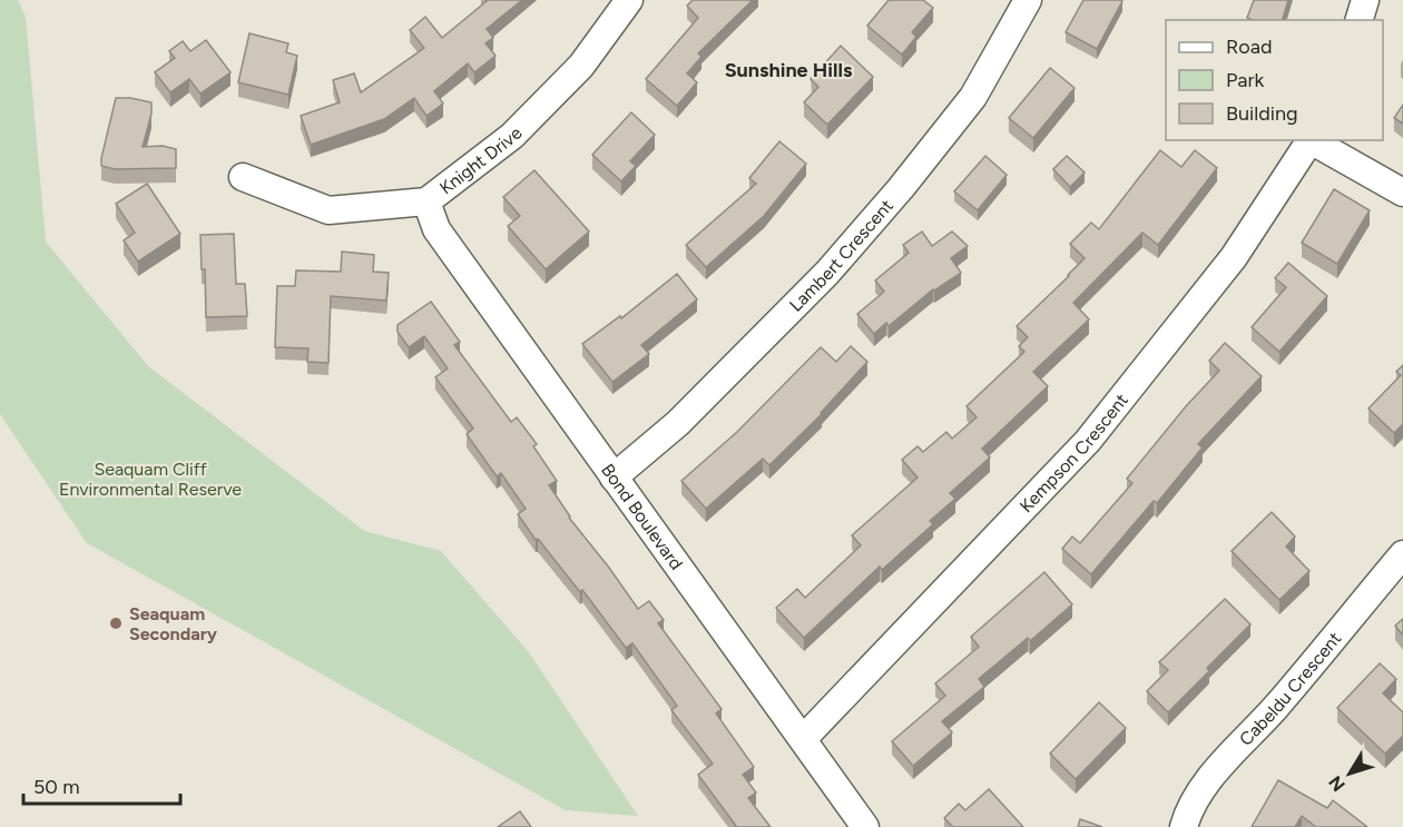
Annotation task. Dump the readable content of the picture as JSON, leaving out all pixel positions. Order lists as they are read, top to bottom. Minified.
{"streets":{"street":["Knight Drive","Lambert Crescent","Kempson Crescent","Bond Boulevard","Cabeldu Crescent"]},"crossings":[["Knight Drive","Bond Boulevard"],["Lambert Crescent","Bond Boulevard"],["Kempson Crescent","Bond Boulevard"]],"districts":["Sunshine Hills"],"parks":["Seaquam Cliff Environmental Reserve"],"places":["Seaquam Secondary"],"legend":["Road","Park","Building"],"scale_bar":"50 m","north":"bottom left"}
